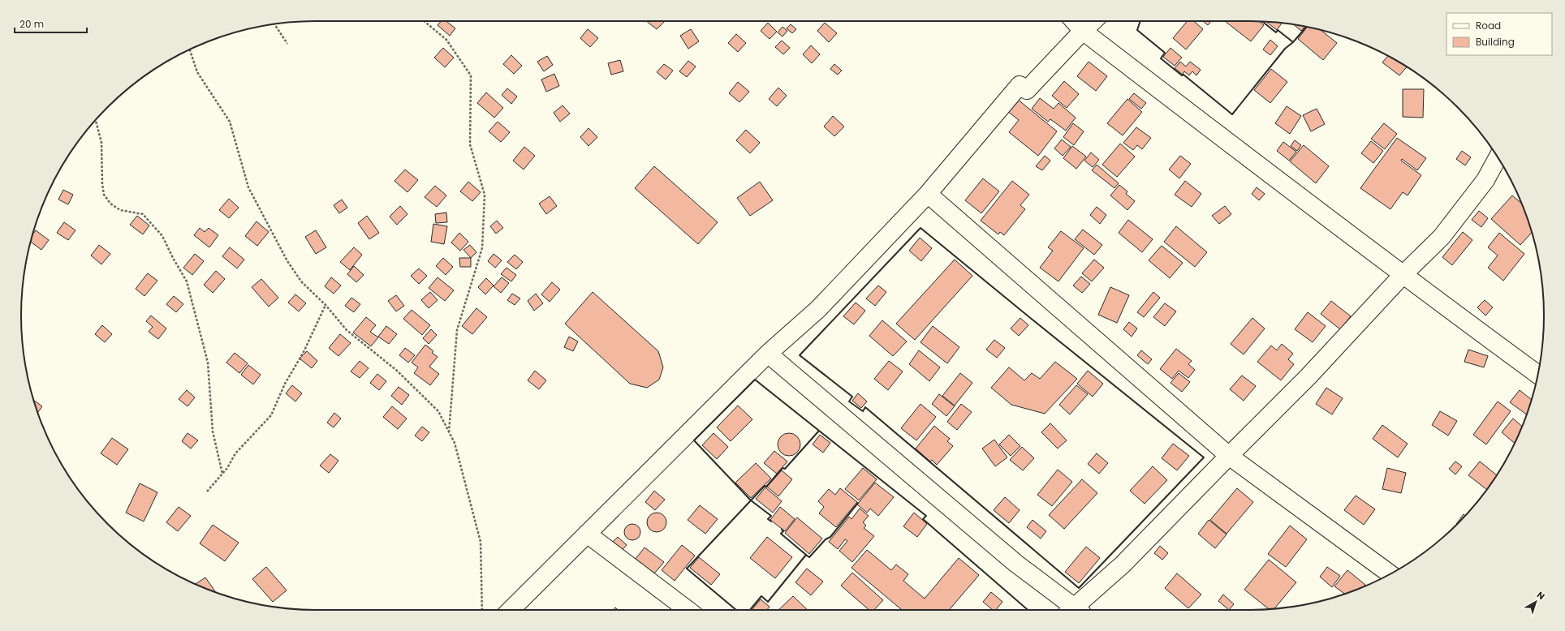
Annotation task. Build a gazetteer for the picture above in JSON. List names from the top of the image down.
{
  "legend": ["Road", "Building"],
  "scale_bar": "20 m",
  "north": "top right"
}
